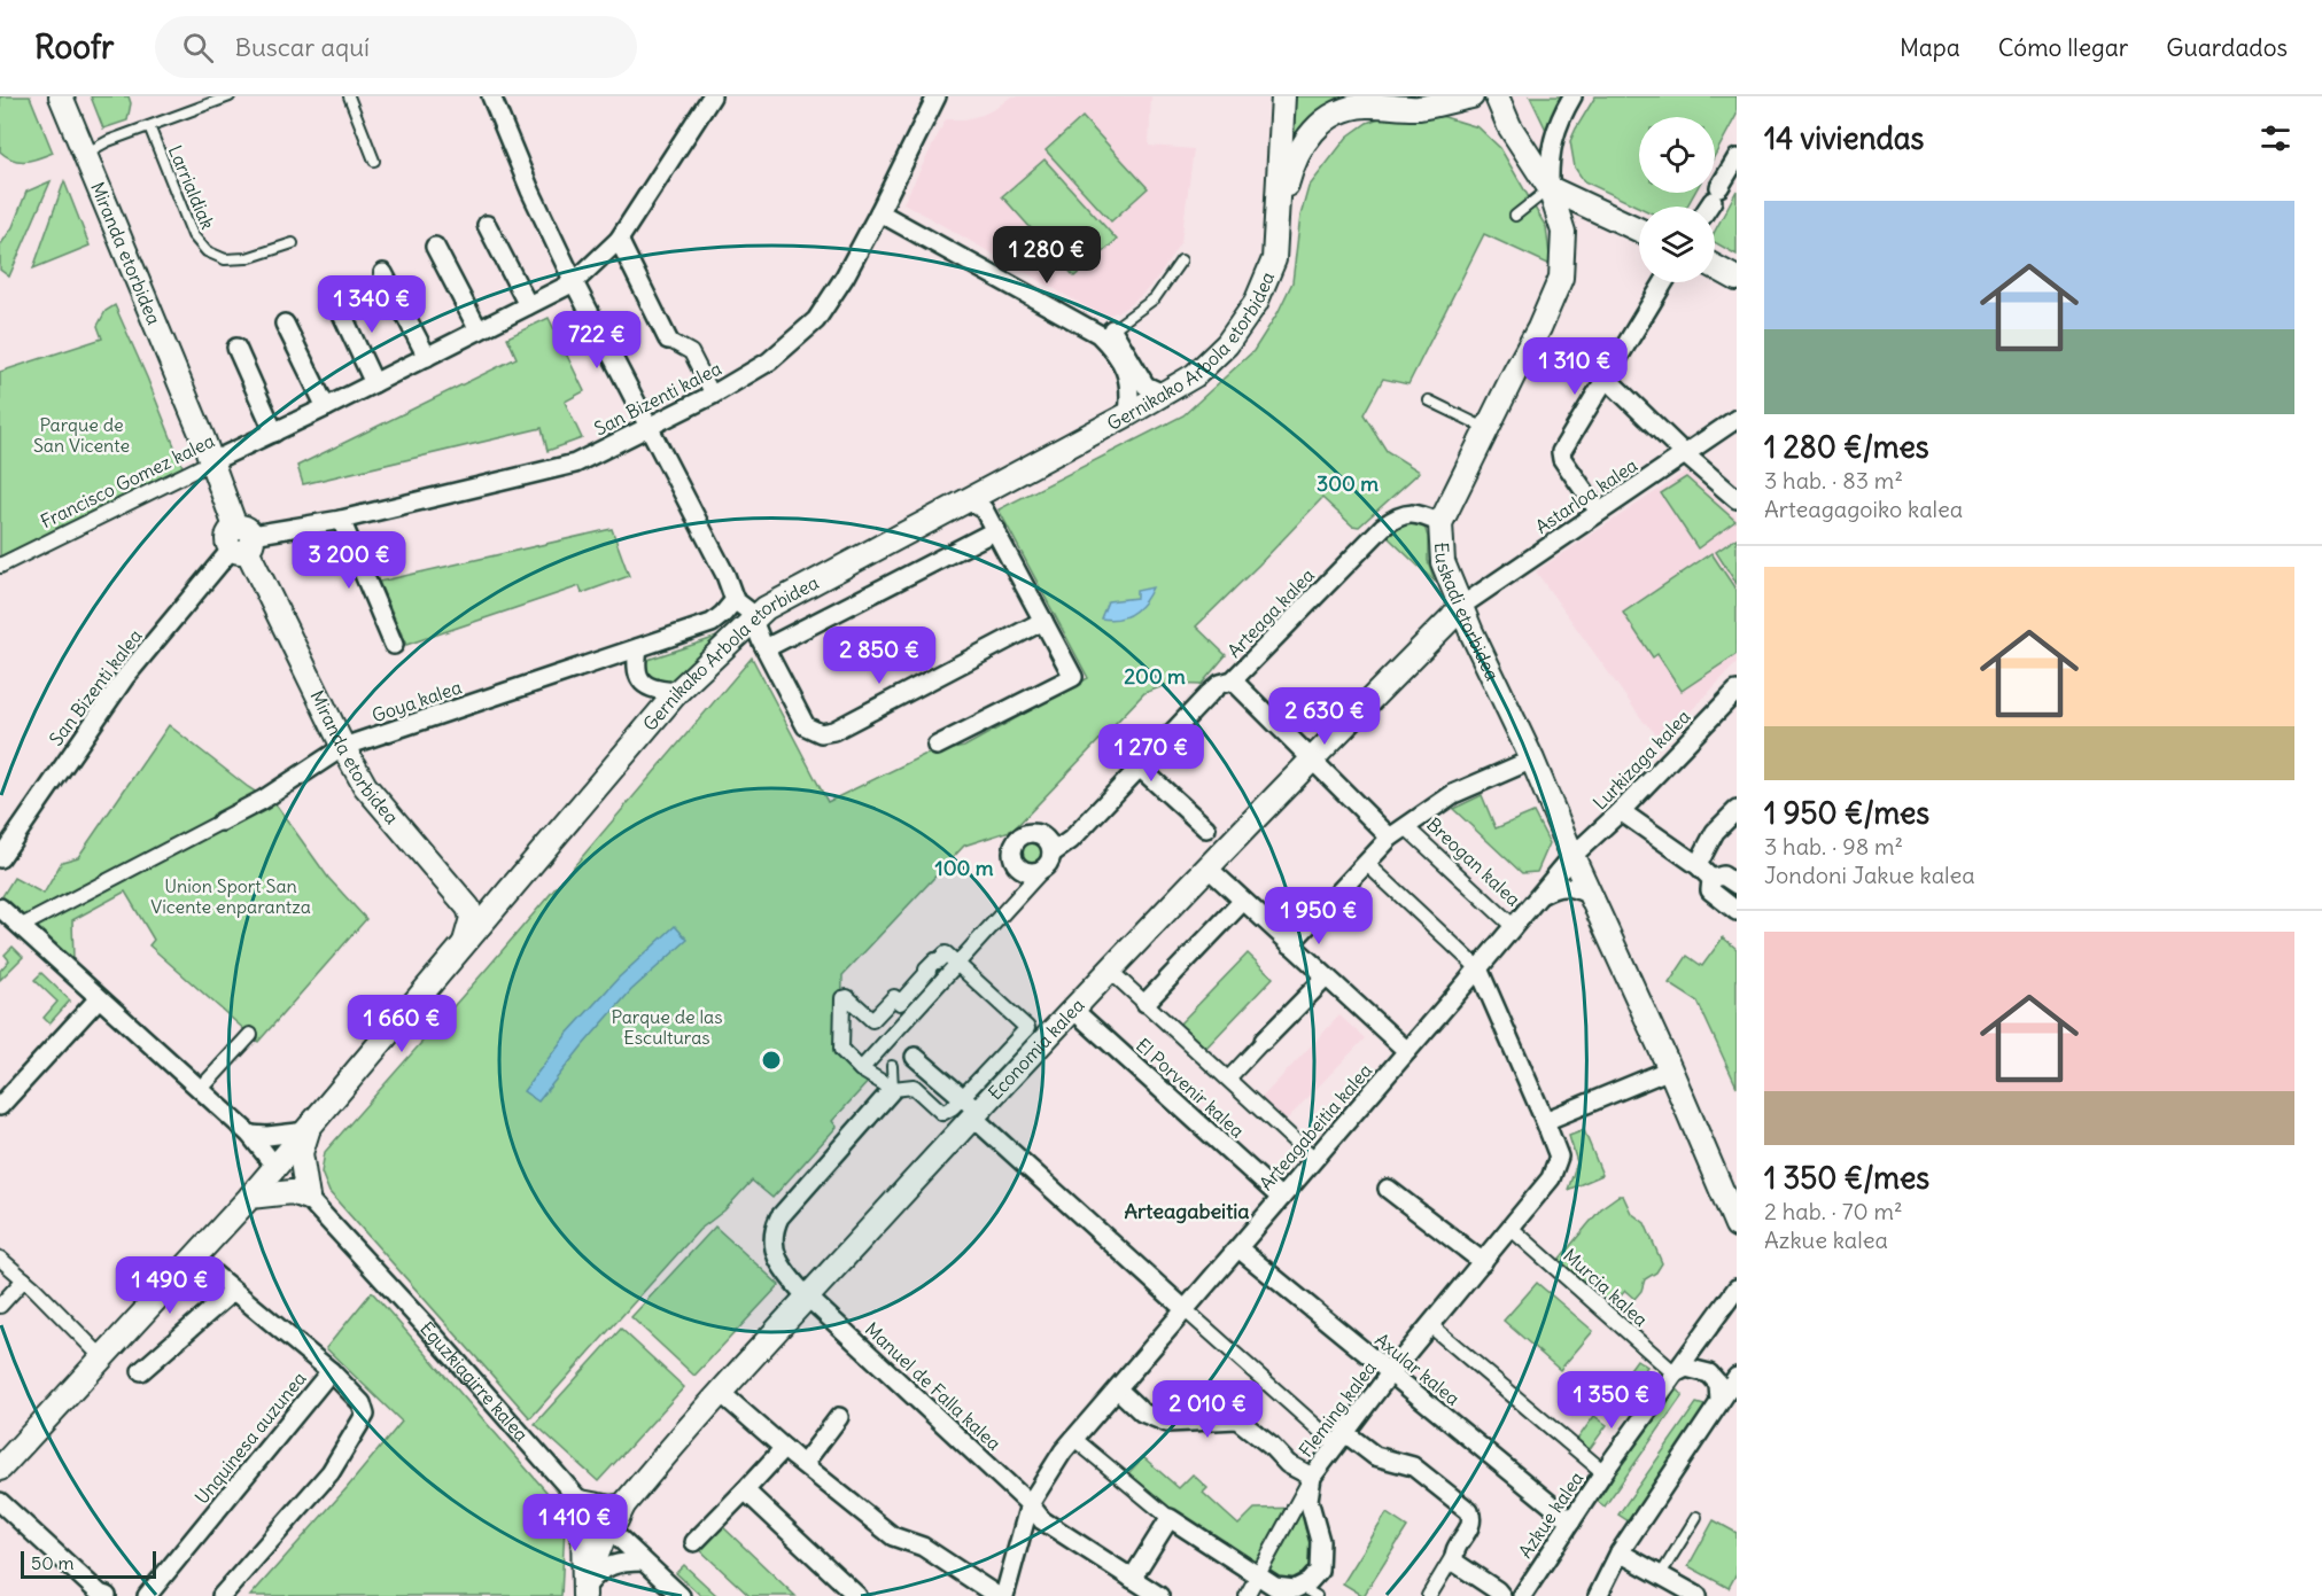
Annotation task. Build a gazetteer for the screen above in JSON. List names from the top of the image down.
{
  "streets": {
    "street": [
      "Miranda etorbidea",
      "Gernikako Arbola etorbidea",
      "San Bizenti kalea",
      "Francisco Gomez kalea",
      "Astarloa kalea",
      "Euskadi etorbidea",
      "Arteaga kalea",
      "Goya kalea",
      "Lurkizaga kalea",
      "Breogan kalea",
      "Economia kalea",
      "El Porvenir kalea",
      "Arteagabeitia kalea",
      "Murcia kalea",
      "Axular kalea",
      "Eguzkiagirre kalea",
      "Manuel de Falla kalea",
      "Fleming kalea",
      "Unquinesa auzunea",
      "Azkue kalea"
    ],
    "lane": ["Larrialdiak"]
  },
  "crossings": [
    ["Miranda etorbidea", "Gernikako Arbola etorbidea"],
    ["Miranda etorbidea", "San Bizenti kalea"],
    ["Miranda etorbidea", "Francisco Gomez kalea"],
    ["Miranda etorbidea", "Goya kalea"],
    ["Gernikako Arbola etorbidea", "Eguzkiagirre kalea"],
    ["Gernikako Arbola etorbidea", "Unquinesa auzunea"],
    ["Astarloa kalea", "Euskadi etorbidea"],
    ["Astarloa kalea", "Economia kalea"],
    ["Euskadi etorbidea", "Arteaga kalea"],
    ["Euskadi etorbidea", "Lurkizaga kalea"],
    ["Euskadi etorbidea", "Economia kalea"],
    ["Euskadi etorbidea", "Arteagabeitia kalea"],
    ["Lurkizaga kalea", "Arteagabeitia kalea"],
    ["Breogan kalea", "Arteagabeitia kalea"],
    ["Economia kalea", "El Porvenir kalea"],
    ["Economia kalea", "Eguzkiagirre kalea"],
    ["Economia kalea", "Manuel de Falla kalea"],
    ["El Porvenir kalea", "Arteagabeitia kalea"],
    ["Arteagabeitia kalea", "Axular kalea"],
    ["Arteagabeitia kalea", "Manuel de Falla kalea"],
    ["Arteagabeitia kalea", "Fleming kalea"],
    ["Murcia kalea", "Fleming kalea"],
    ["Murcia kalea", "Azkue kalea"],
    ["Axular kalea", "Fleming kalea"],
    ["Axular kalea", "Azkue kalea"]
  ],
  "districts": ["Arteagabeitia"],
  "parks": ["Parque de San Vicente", "Union Sport San Vicente enparantza", "Parque de las Esculturas"],
  "scale_bar": "50 m",
  "page": {
    "header": "Roofr",
    "search": "Buscar aquí",
    "nav": ["Mapa", "Cómo llegar", "Guardados"],
    "heading": "14 viviendas",
    "list": [
      {
        "name": "1 280 €/mes",
        "note": "3 hab. · 83 m² · Arteagagoiko kalea"
      },
      {
        "name": "1 950 €/mes",
        "note": "3 hab. · 98 m² · Jondoni Jakue kalea"
      },
      {
        "name": "1 350 €/mes",
        "note": "2 hab. · 70 m² · Azkue kalea"
      }
    ],
    "price": [
      "1 280 €",
      "1 340 €",
      "722 €",
      "1 310 €",
      "3 200 €",
      "2 850 €",
      "2 630 €",
      "1 270 €",
      "1 950 €",
      "1 660 €",
      "1 490 €",
      "1 350 €",
      "2 010 €",
      "1 410 €"
    ],
    "scale": "50 m"
  },
  "rings": ["300 m", "200 m", "100 m"]
}
